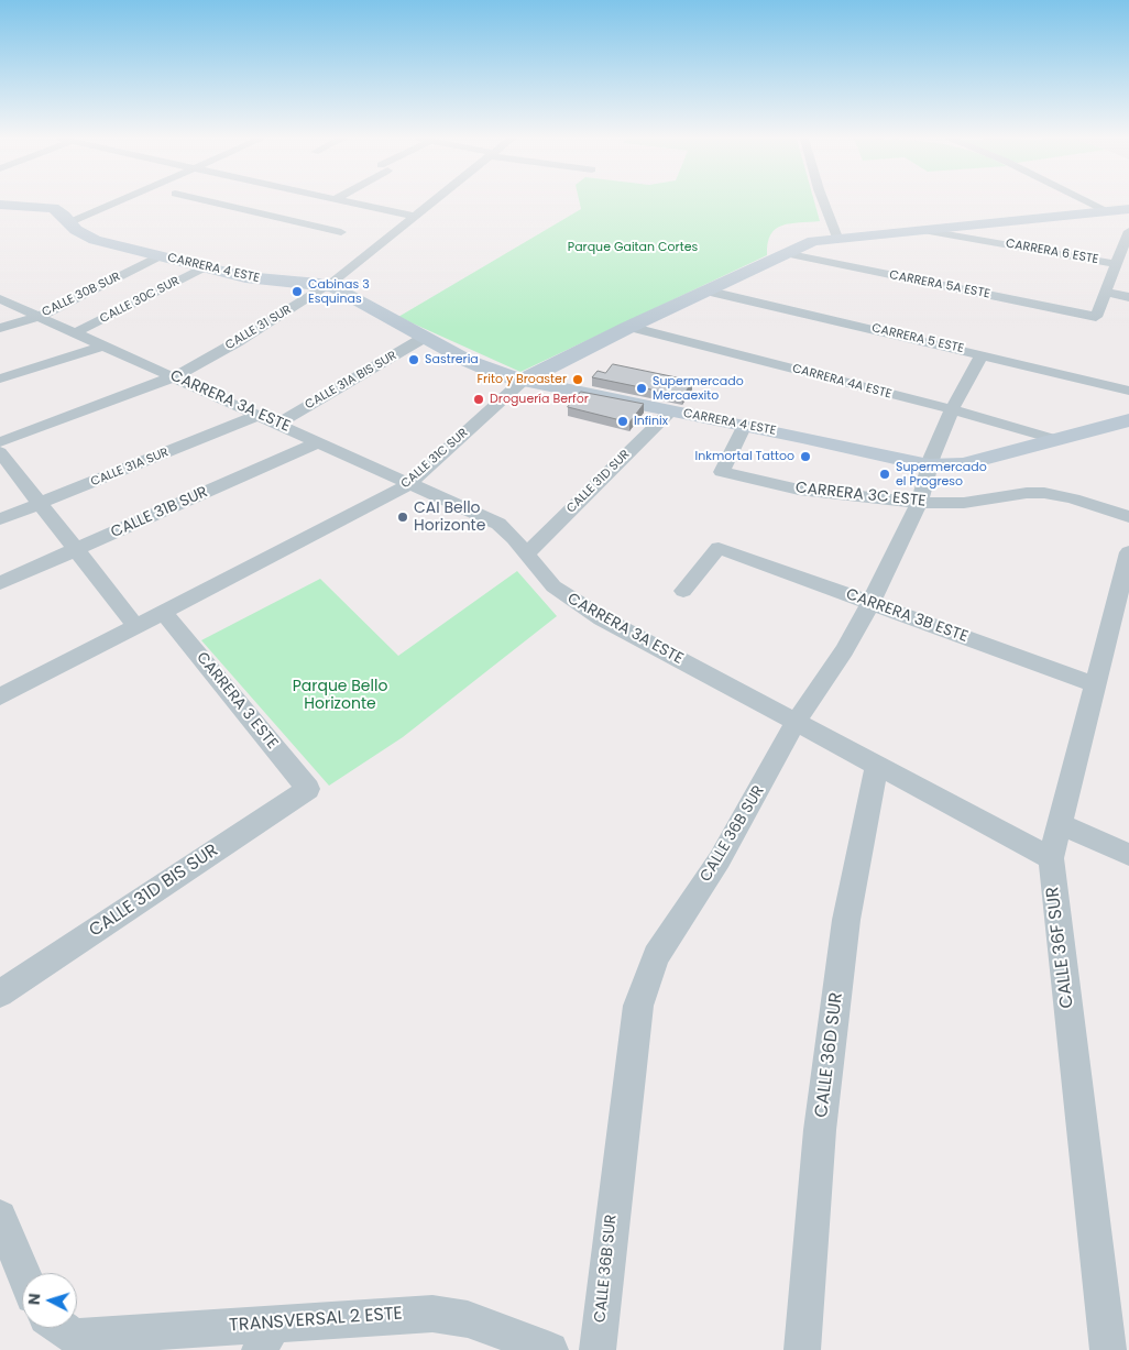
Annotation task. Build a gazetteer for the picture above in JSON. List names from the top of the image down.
{
  "streets": {
    "street": [
      "CARRERA 6 ESTE",
      "CARRERA 4 ESTE",
      "CARRERA 5A ESTE",
      "CALLE 30B SUR",
      "CALLE 30C SUR",
      "CALLE 31 SUR",
      "CARRERA 5 ESTE",
      "CALLE 31A BIS SUR",
      "CARRERA 4A ESTE",
      "CARRERA 3A ESTE",
      "CALLE 31C SUR",
      "CALLE 31A SUR",
      "CALLE 31D SUR",
      "CARRERA 3C ESTE",
      "CALLE 31B SUR",
      "CARRERA 3B ESTE",
      "CARRERA 3 ESTE",
      "CALLE 36B SUR",
      "CALLE 31D BIS SUR",
      "CALLE 36F SUR",
      "CALLE 36D SUR",
      "TRANSVERSAL 2 ESTE"
    ]
  },
  "crossings": [
    ["CARRERA 6 ESTE", "CALLE 31C SUR"],
    ["CARRERA 4 ESTE", "CALLE 30B SUR"],
    ["CARRERA 4 ESTE", "CALLE 30C SUR"],
    ["CARRERA 4 ESTE", "CALLE 31 SUR"],
    ["CARRERA 4 ESTE", "CALLE 31A BIS SUR"],
    ["CARRERA 4 ESTE", "CARRERA 4A ESTE"],
    ["CARRERA 4 ESTE", "CALLE 31C SUR"],
    ["CARRERA 4 ESTE", "CALLE 31D SUR"],
    ["CARRERA 4 ESTE", "CARRERA 3C ESTE"],
    ["CARRERA 4 ESTE", "CALLE 36B SUR"],
    ["CARRERA 5A ESTE", "CALLE 31C SUR"],
    ["CALLE 30B SUR", "CARRERA 3A ESTE"],
    ["CALLE 30C SUR", "CARRERA 3A ESTE"],
    ["CALLE 31 SUR", "CARRERA 3A ESTE"],
    ["CARRERA 5 ESTE", "CALLE 31C SUR"],
    ["CARRERA 5 ESTE", "CALLE 36B SUR"],
    ["CALLE 31A BIS SUR", "CARRERA 3A ESTE"],
    ["CARRERA 4A ESTE", "CALLE 31C SUR"],
    ["CARRERA 4A ESTE", "CALLE 36B SUR"],
    ["CARRERA 3A ESTE", "CALLE 31C SUR"],
    ["CARRERA 3A ESTE", "CALLE 31A SUR"],
    ["CARRERA 3A ESTE", "CALLE 31D SUR"],
    ["CARRERA 3A ESTE", "CALLE 31B SUR"],
    ["CARRERA 3A ESTE", "CALLE 36B SUR"],
    ["CARRERA 3A ESTE", "CALLE 36F SUR"],
    ["CARRERA 3A ESTE", "CALLE 36D SUR"],
    ["CALLE 31C SUR", "CARRERA 3 ESTE"],
    ["CARRERA 3C ESTE", "CALLE 36B SUR"],
    ["CARRERA 3B ESTE", "CALLE 36B SUR"],
    ["CARRERA 3B ESTE", "CALLE 36F SUR"],
    ["CARRERA 3 ESTE", "CALLE 31D BIS SUR"]
  ],
  "parks": ["Parque Gaitan Cortes", "Parque Bello Horizonte"],
  "places": [
    "Cabinas 3 Esquinas",
    "Sastreria",
    "Frito y Broaster",
    "Supermercado Mercaexito",
    "Droguería Berfor",
    "Infinix",
    "Inkmortal Tattoo",
    "Supermercado el Progreso",
    "CAI Bello Horizonte"
  ],
  "north": "left"
}
